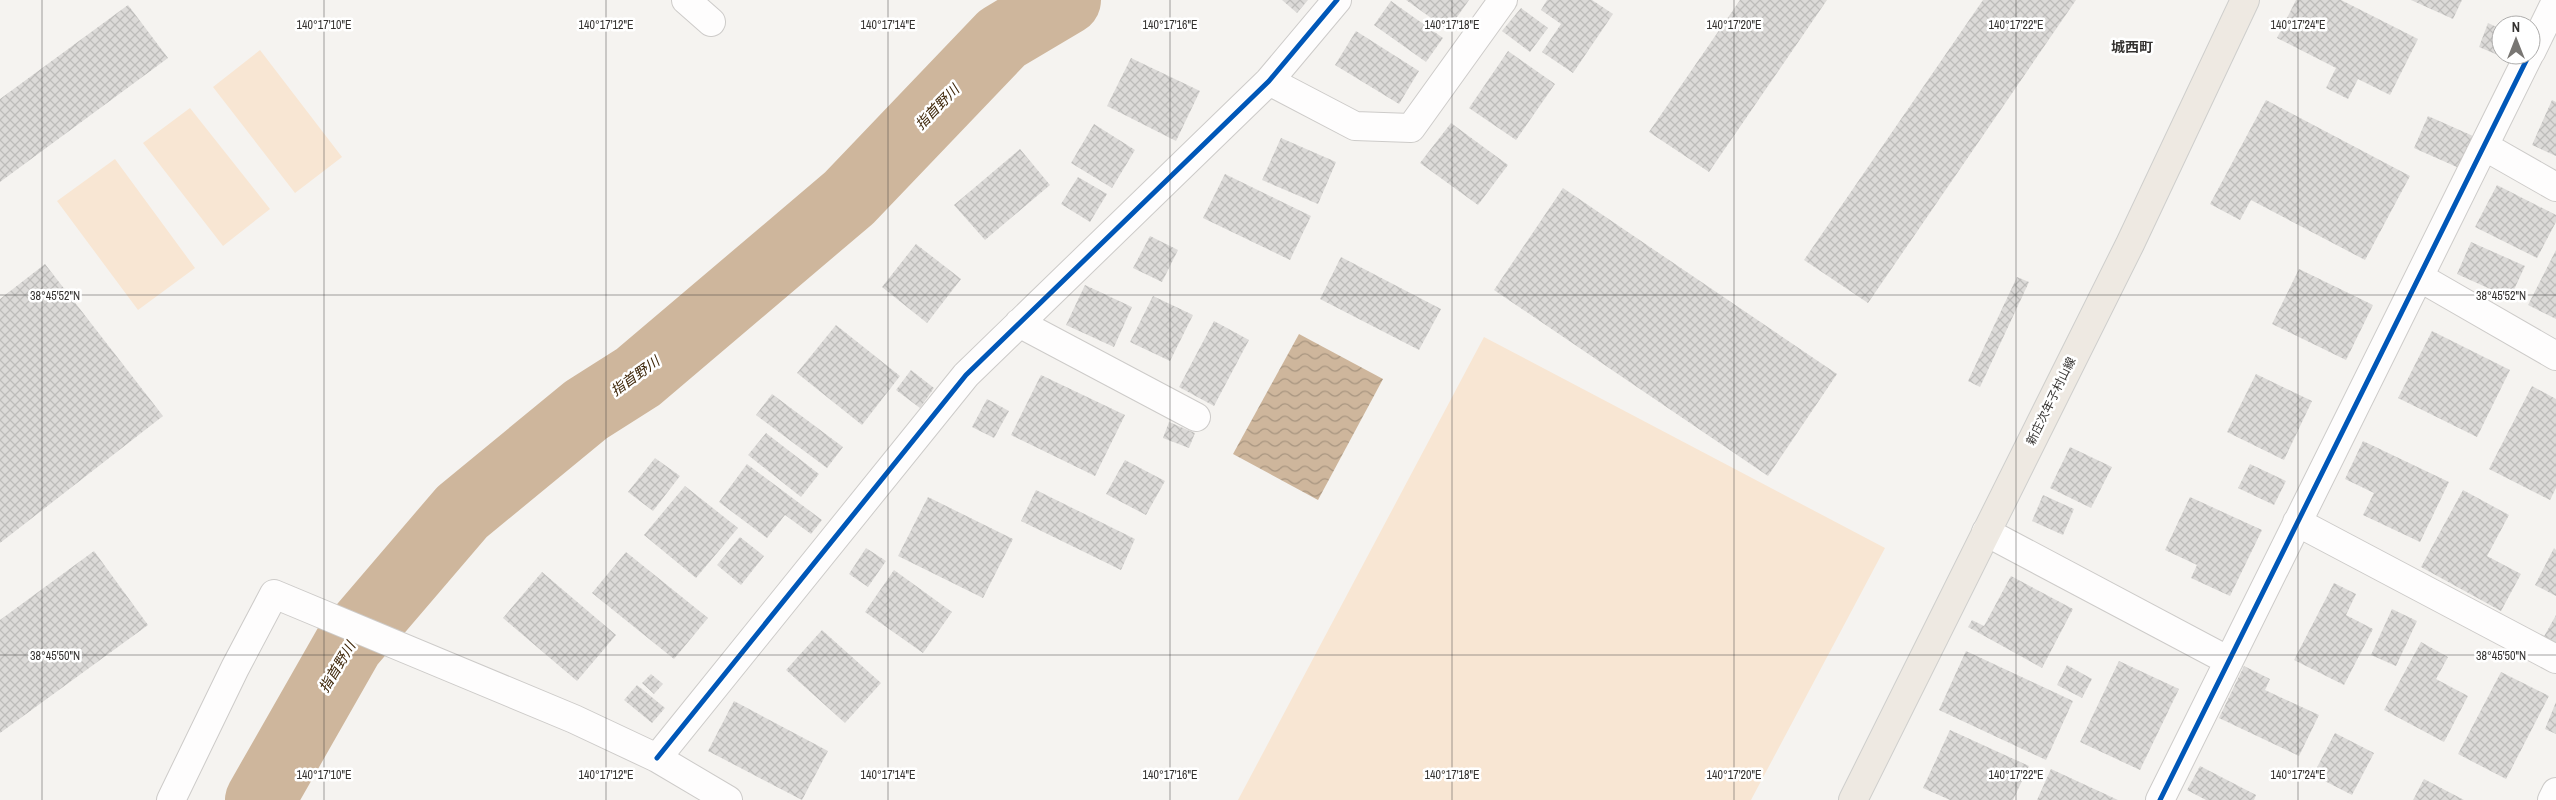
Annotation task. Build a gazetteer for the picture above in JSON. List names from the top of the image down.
{
  "streets": {
    "main road": ["新庄次年子村山線"]
  },
  "districts": ["城西町"],
  "water": ["指首野川"],
  "north": "top",
  "coordinates": [
    "140°17'10\"E",
    "140°17'12\"E",
    "140°17'14\"E",
    "140°17'16\"E",
    "140°17'18\"E",
    "140°17'20\"E",
    "140°17'22\"E",
    "140°17'24\"E",
    "38°45'52\"N",
    "38°45'50\"N"
  ]
}
